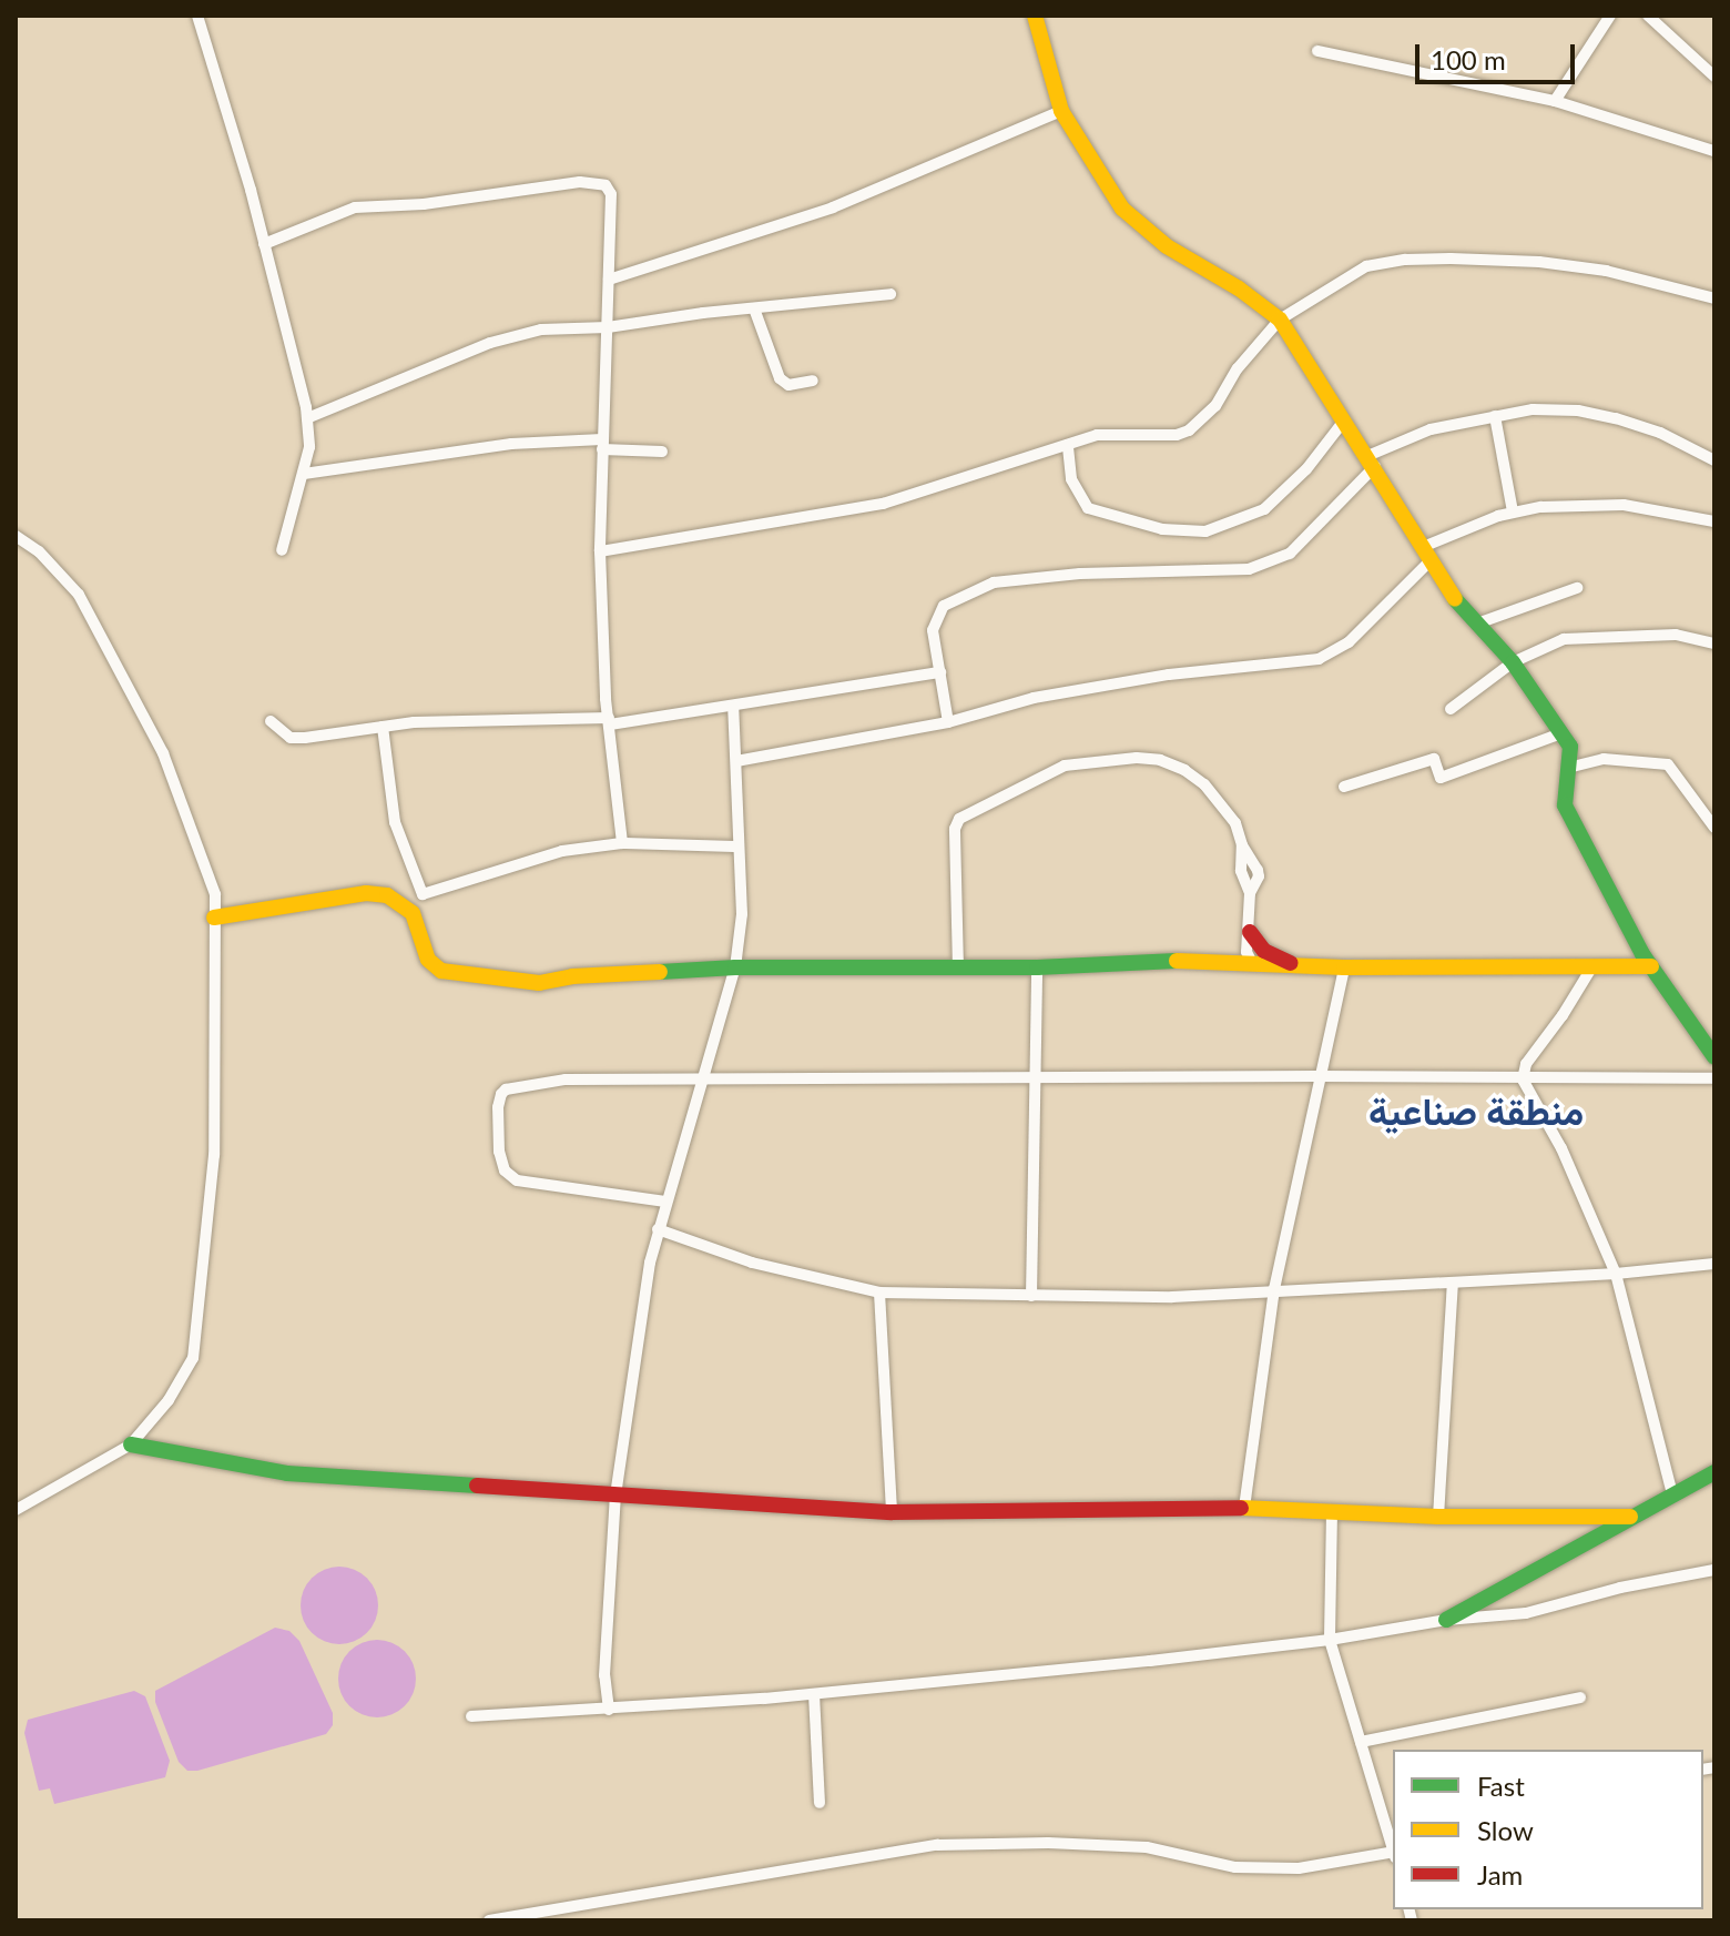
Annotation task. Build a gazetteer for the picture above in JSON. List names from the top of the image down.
{
  "districts": ["منطقة صناعية"],
  "legend": ["Fast", "Slow", "Jam"],
  "scale_bar": "100 m"
}
